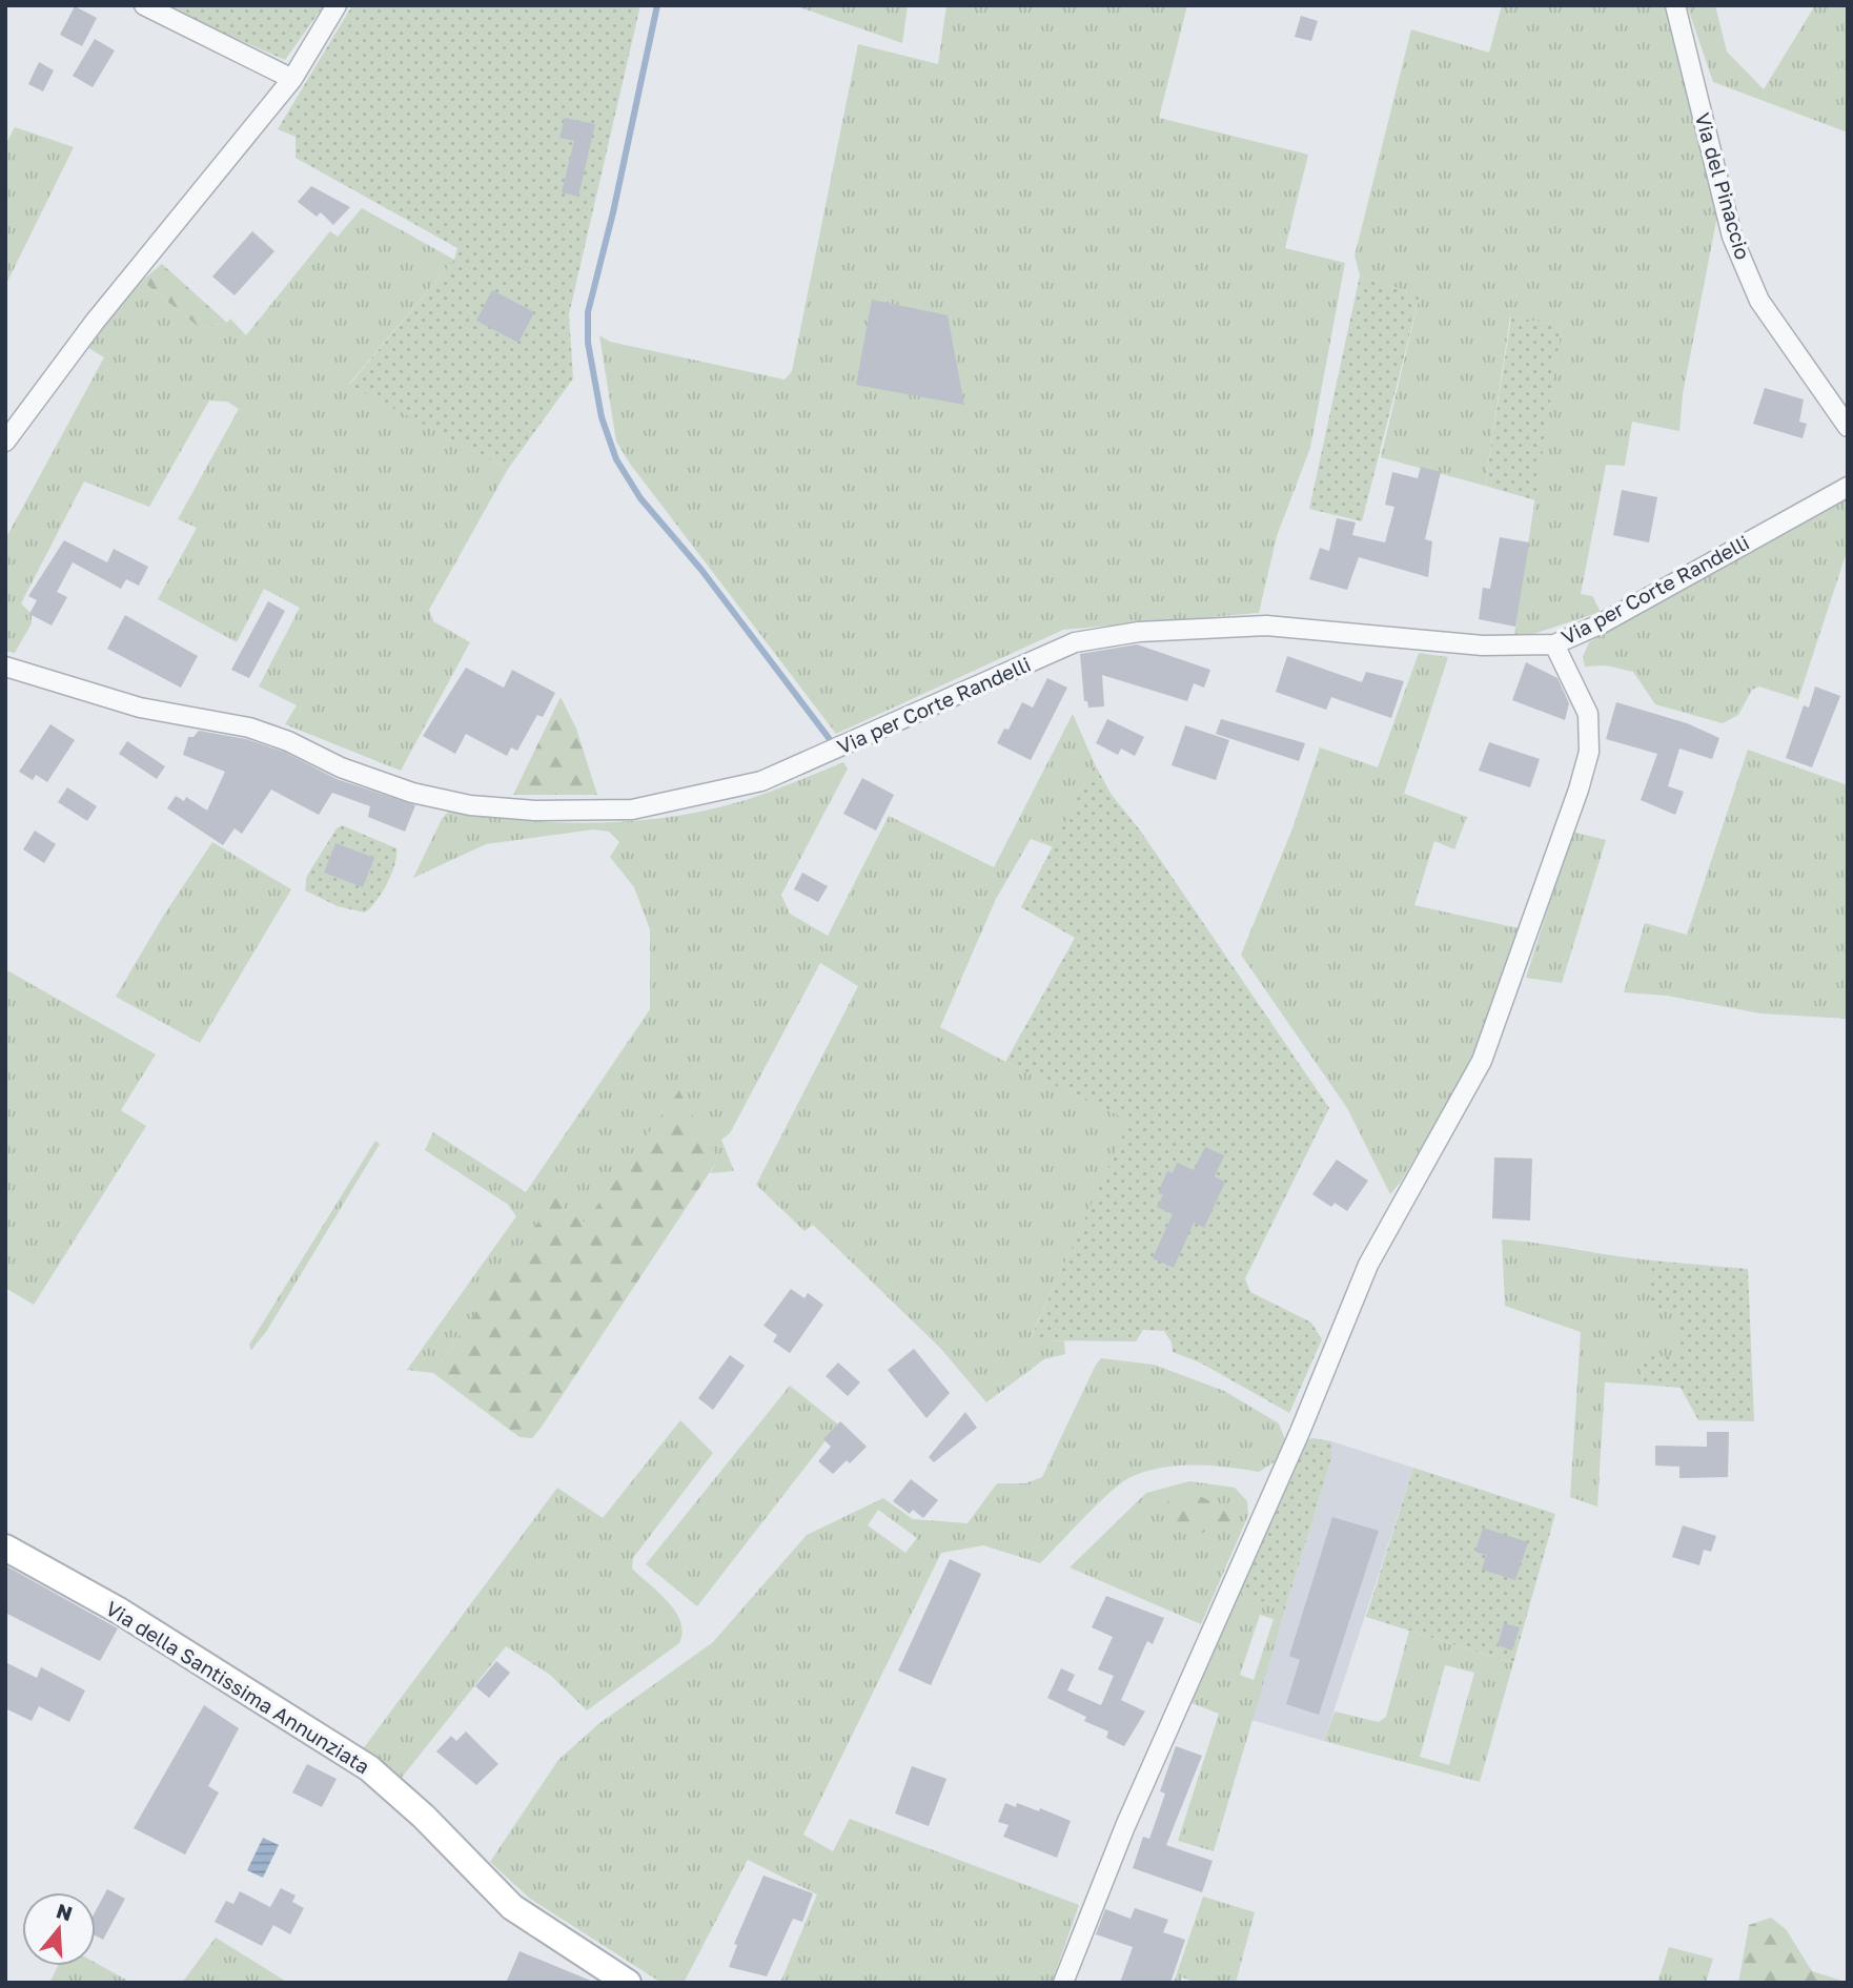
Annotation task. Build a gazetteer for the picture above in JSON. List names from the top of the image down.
{
  "streets": {
    "street": ["Via del Pinaccio", "Via per Corte Randelli", "Via della Santissima Annunziata"]
  },
  "north": "top"
}
